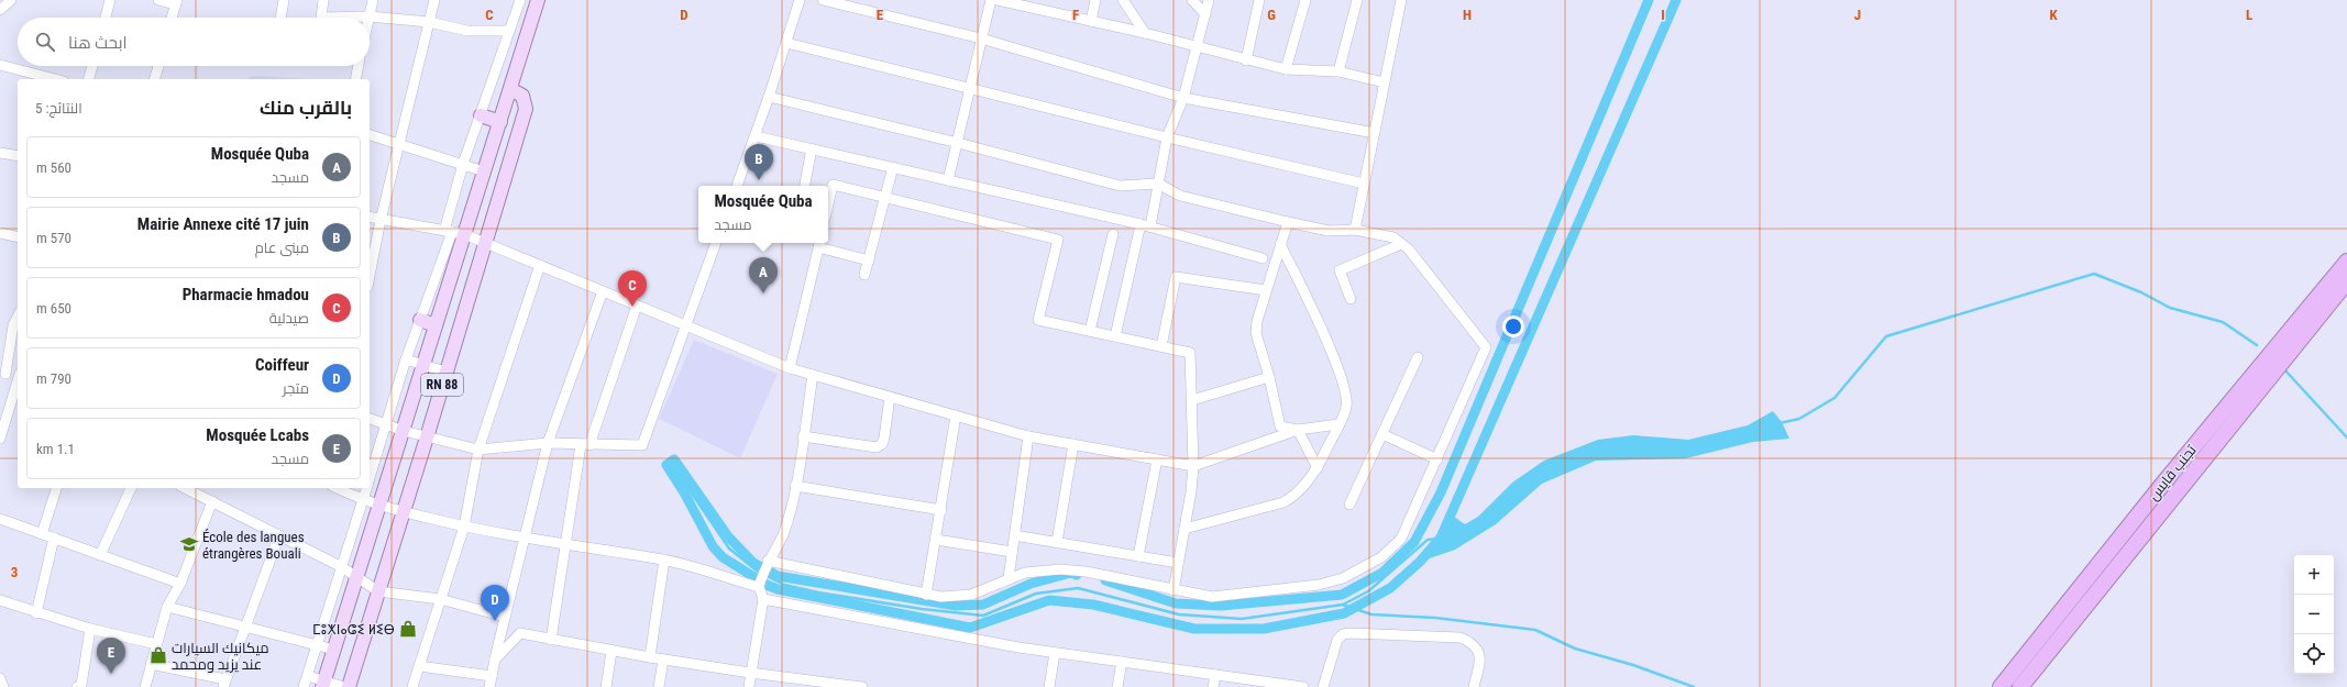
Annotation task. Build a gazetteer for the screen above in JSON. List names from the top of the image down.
{
  "streets": {
    "highway": ["تجنب قايس"],
    "main road": ["RN 88"]
  },
  "places": {
    "school or university": ["École des langues étrangères Bouali"],
    "shop": ["ⵎⵓⵅⵏⴰⵛⵉ ⵍⵉⴱ", "ميكانيك السيارات عند يزيد ومحمد"]
  },
  "page": {
    "search": "ابحث هنا",
    "heading": ["بالقرب منك", "النتائج: 5"],
    "list": [
      {
        "mark": "A",
        "name": "Mosquée Quba",
        "note": "مسجد",
        "value": "560 m"
      },
      {
        "mark": "B",
        "name": "Mairie Annexe cité 17 juin",
        "note": "مبنى عام",
        "value": "570 m"
      },
      {
        "mark": "C",
        "name": "Pharmacie hmadou",
        "note": "صيدلية",
        "value": "650 m"
      },
      {
        "mark": "D",
        "name": "Coiffeur",
        "note": "متجر",
        "value": "790 m"
      },
      {
        "mark": "E",
        "name": "Mosquée Lcabs",
        "note": "مسجد",
        "value": "1.1 km"
      }
    ],
    "pins": [
      "B",
      "A",
      "C",
      "D",
      "E"
    ],
    "popup": ["Mosquée Quba", "مسجد"],
    "map_buttons": ["+", "−"]
  },
  "grid": {
    "columns": [
      "C",
      "D",
      "E",
      "F",
      "G",
      "H",
      "I",
      "J",
      "K",
      "L"
    ],
    "rows": ["3"]
  }
}
